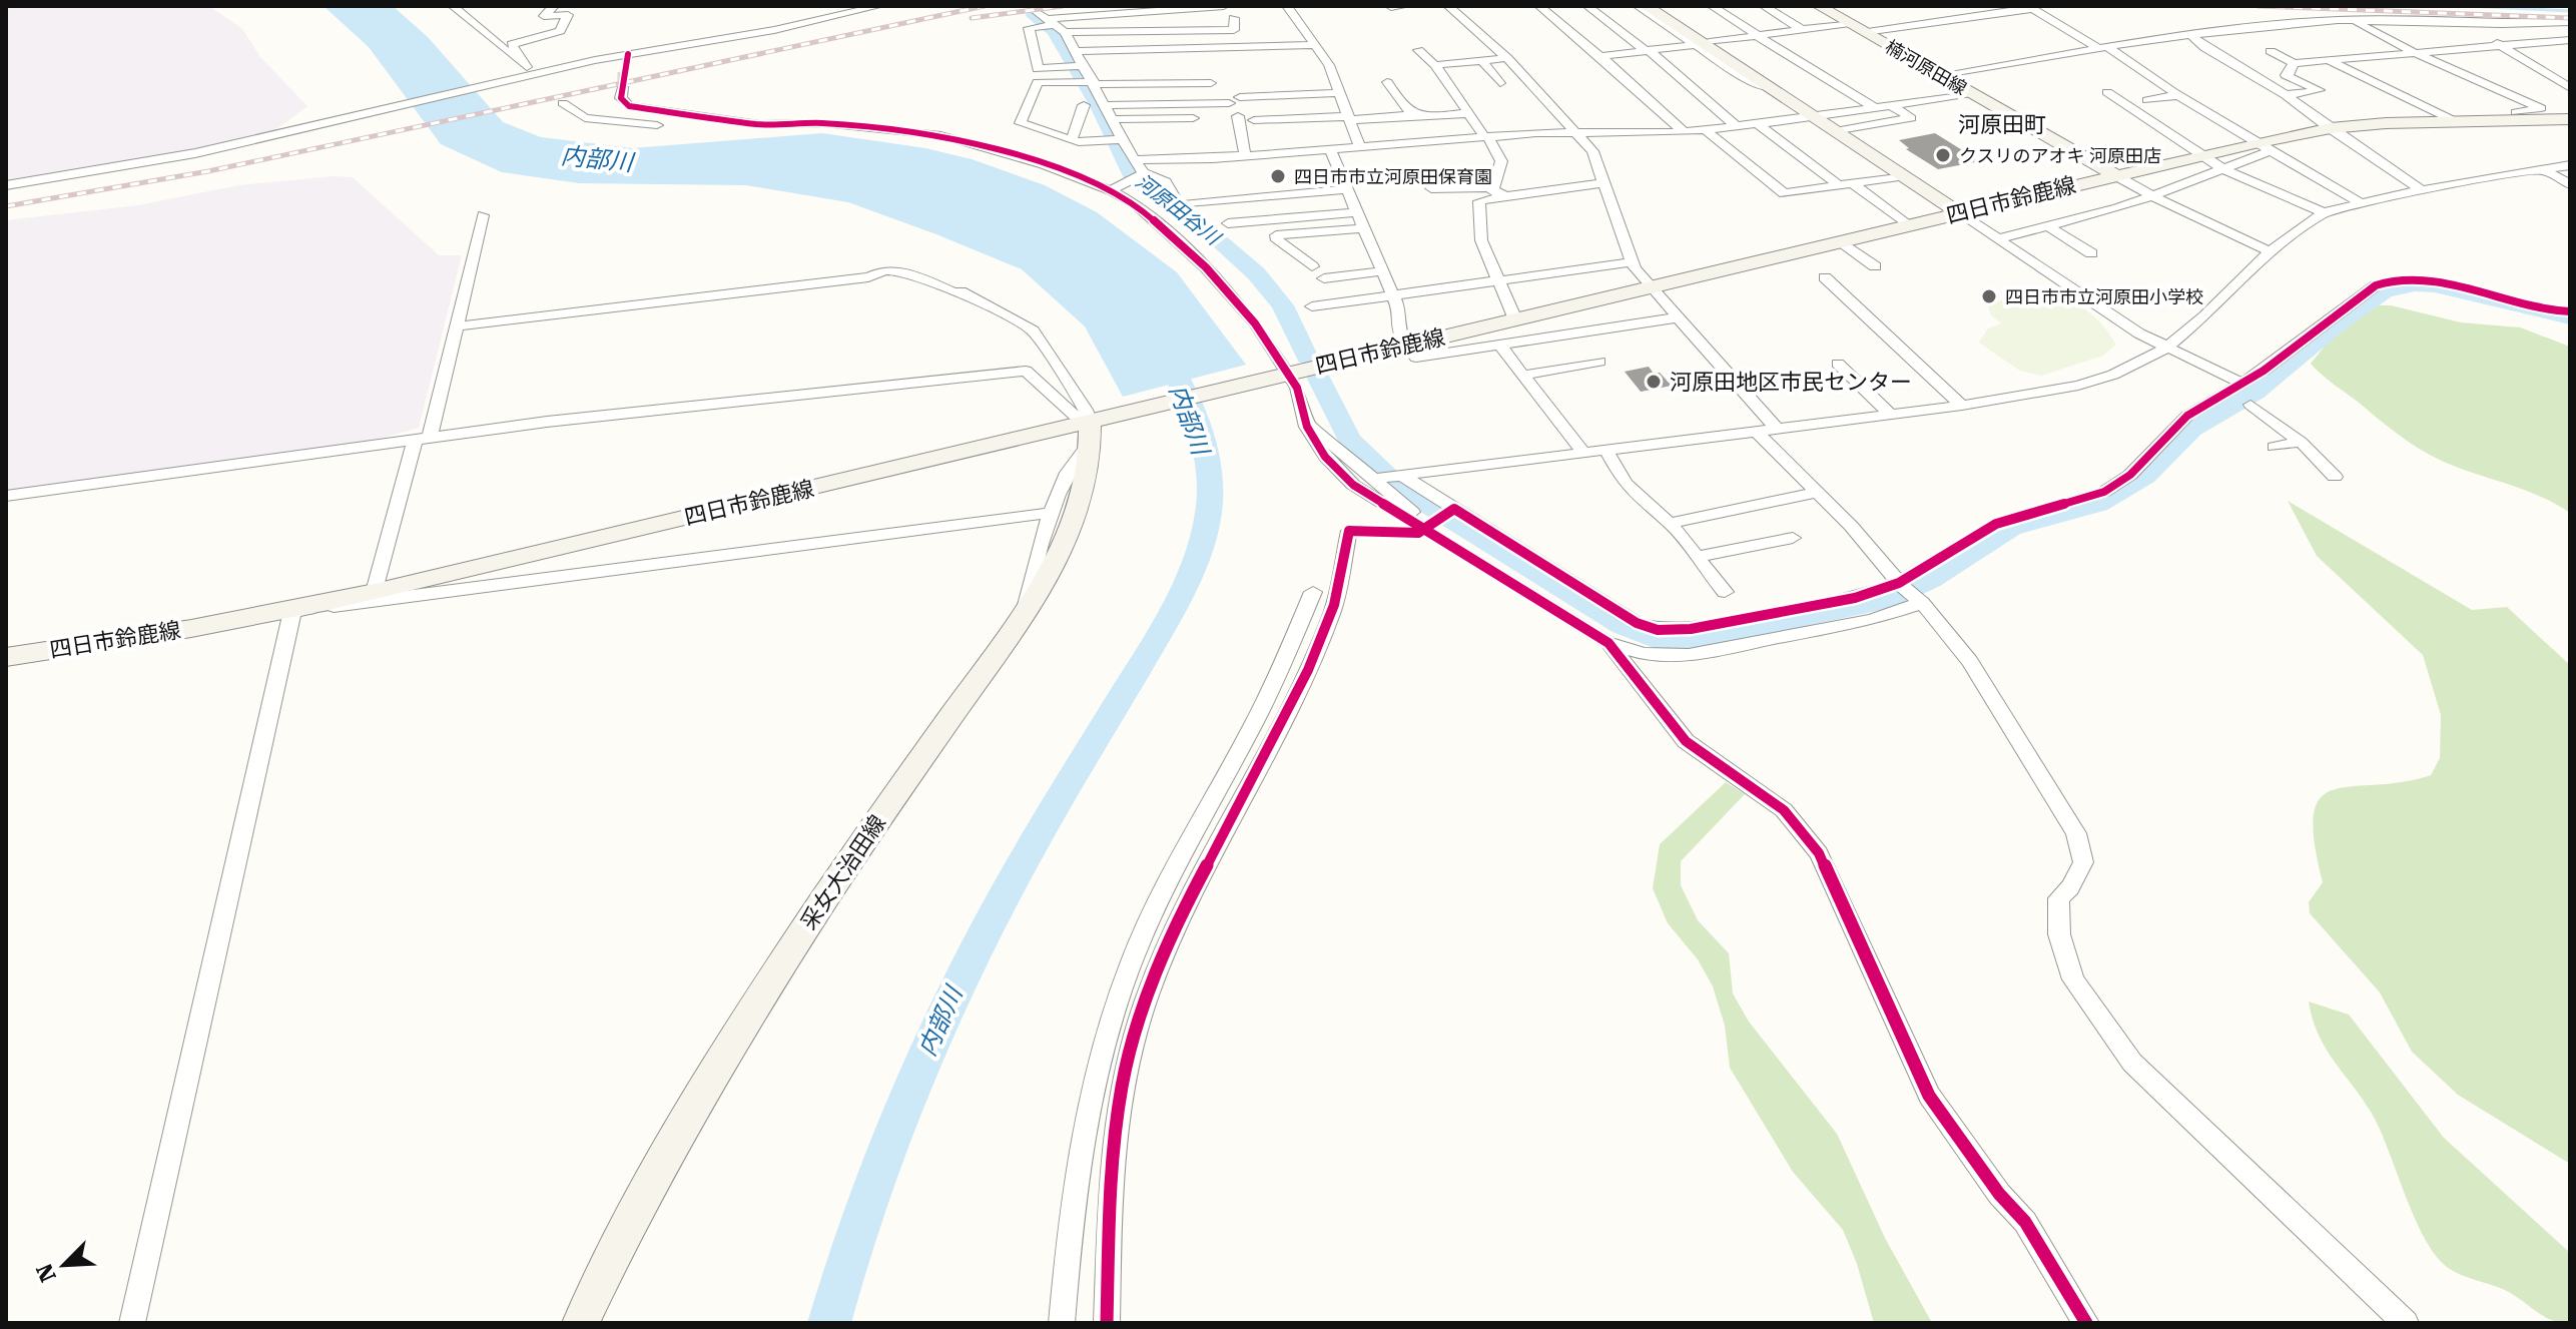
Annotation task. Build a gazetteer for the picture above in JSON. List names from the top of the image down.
{
  "streets": {
    "main road": ["楠河原田線", "四日市鈴鹿線", "采女大治田線"]
  },
  "crossings": [
    ["楠河原田線", "四日市鈴鹿線"],
    ["四日市鈴鹿線", "采女大治田線"]
  ],
  "districts": ["河原田町"],
  "water": ["内部川", "河原田谷川"],
  "places": [
    "クスリのアオキ 河原田店",
    "四日市市立河原田保育園",
    "四日市市立河原田小学校",
    "河原田地区市民センター"
  ],
  "north": "bottom left"
}
